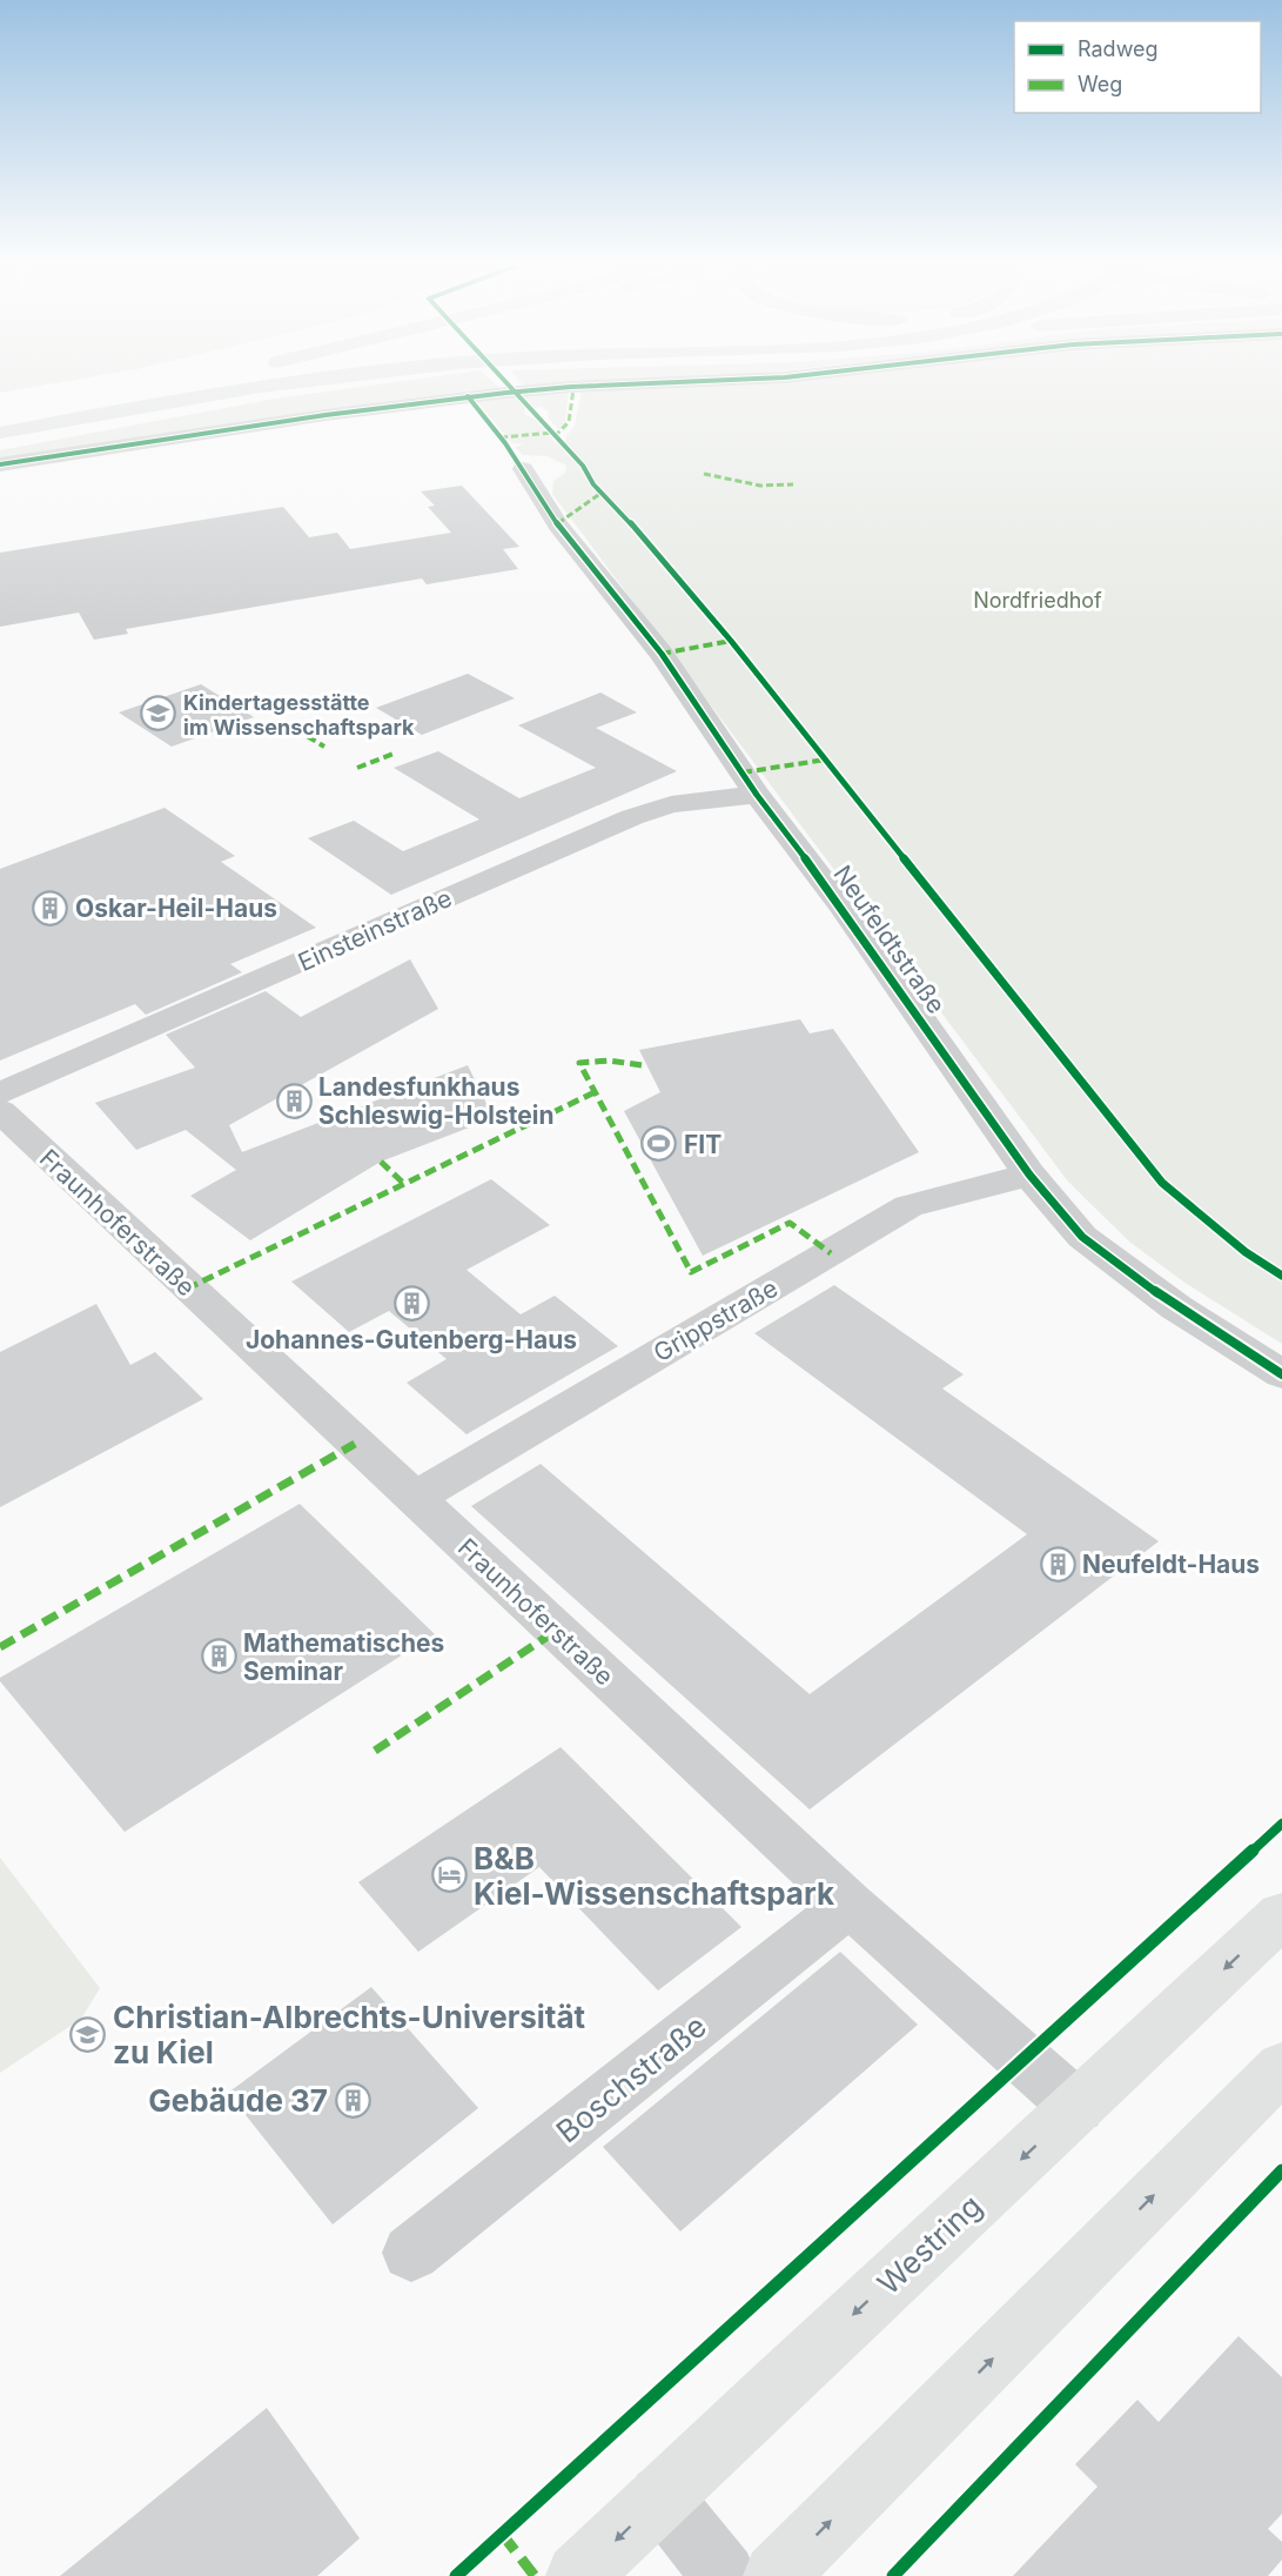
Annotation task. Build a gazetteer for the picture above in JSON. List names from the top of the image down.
{
  "streets": {
    "main road": ["Westring"],
    "street": [
      "Einsteinstraße",
      "Neufeldtstraße",
      "Fraunhoferstraße",
      "Grippstraße",
      "Boschstraße"
    ]
  },
  "crossings": [
    ["Einsteinstraße", "Neufeldtstraße"],
    ["Neufeldtstraße", "Grippstraße"],
    ["Fraunhoferstraße", "Grippstraße"],
    ["Fraunhoferstraße", "Boschstraße"],
    ["Fraunhoferstraße", "Westring"]
  ],
  "parks": ["Nordfriedhof"],
  "places": {
    "school or university": ["Kindertagesstätte im Wissenschaftspark", "Christian-Albrechts-Universität zu Kiel"],
    "building": [
      "Oskar-Heil-Haus",
      "Landesfunkhaus Schleswig-Holstein",
      "Johannes-Gutenberg-Haus",
      "Neufeldt-Haus",
      "Mathematisches Seminar",
      "Gebäude 37"
    ],
    "sports": ["FIT"],
    "hotel": ["B&B Kiel-Wissenschaftspark"]
  },
  "legend": ["Radweg", "Weg"]
}
